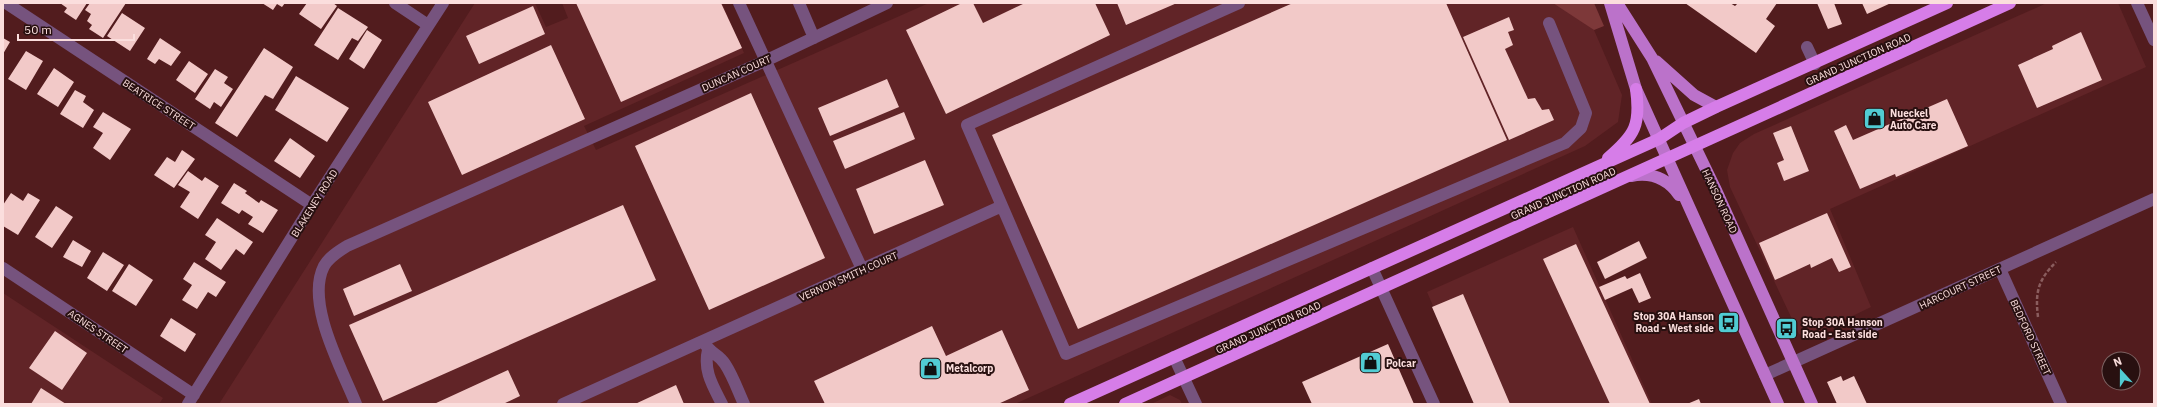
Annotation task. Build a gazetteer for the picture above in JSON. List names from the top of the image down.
{
  "streets": {
    "highway": ["GRAND JUNCTION ROAD"],
    "main road": ["HANSON ROAD"],
    "street": [
      "DUNCAN COURT",
      "BEATRICE STREET",
      "BLAKENEY ROAD",
      "VERNON SMITH COURT",
      "HARCOURT STREET",
      "AGNES STREET",
      "BEDFORD STREET"
    ]
  },
  "crossings": [
    ["GRAND JUNCTION ROAD", "HANSON ROAD"],
    ["BEATRICE STREET", "BLAKENEY ROAD"],
    ["HANSON ROAD", "HARCOURT STREET"],
    ["BLAKENEY ROAD", "AGNES STREET"],
    ["HARCOURT STREET", "BEDFORD STREET"]
  ],
  "places": {
    "shop": ["Nueckel Auto Care", "Polcar", "Metalcorp"],
    "bus stop": ["Stop 30A Hanson Road - West side", "Stop 30A Hanson Road - East side"]
  },
  "scale_bar": "50 m",
  "north": "top"
}
